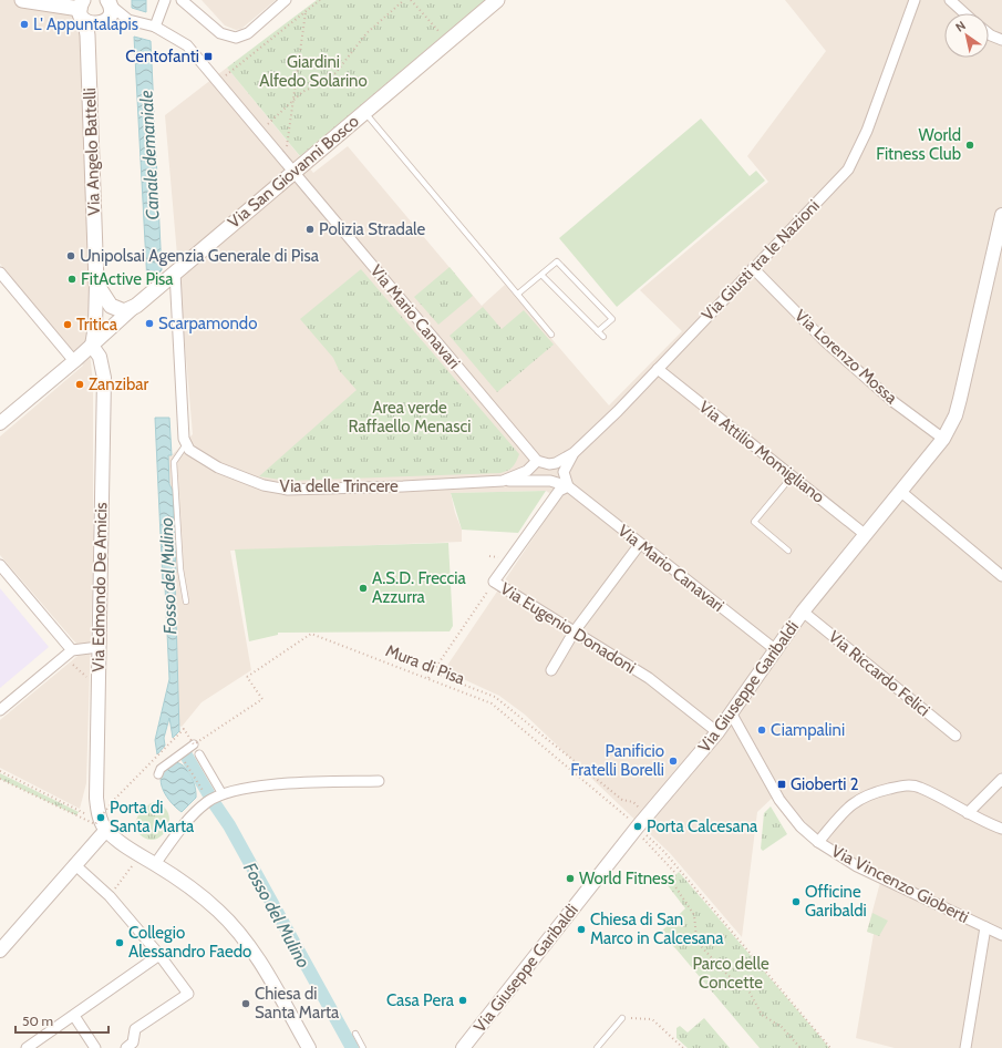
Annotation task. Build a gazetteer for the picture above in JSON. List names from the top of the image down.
{
  "streets": {
    "main road": ["Via Angelo Battelli", "Via San Giovanni Bosco"],
    "street": [
      "Via Giusti tra le Nazioni",
      "Via Mario Canavari",
      "Via Lorenzo Mossa",
      "Via Attilio Momigliano",
      "Via delle Trincere",
      "Via Edmondo De Amicis",
      "Via Eugenio Donadoni",
      "Via Riccardo Felici",
      "Via Giuseppe Garibaldi",
      "Via Vincenzo Gioberti"
    ],
    "path": ["Mura di Pisa"]
  },
  "crossings": [
    ["Via Angelo Battelli", "Via San Giovanni Bosco"],
    ["Via Angelo Battelli", "Via Edmondo De Amicis"],
    ["Via San Giovanni Bosco", "Via Mario Canavari"],
    ["Via San Giovanni Bosco", "Via Edmondo De Amicis"],
    ["Via Giusti tra le Nazioni", "Via Mario Canavari"],
    ["Via Giusti tra le Nazioni", "Via Lorenzo Mossa"],
    ["Via Giusti tra le Nazioni", "Via Attilio Momigliano"],
    ["Via Giusti tra le Nazioni", "Via delle Trincere"],
    ["Via Mario Canavari", "Via delle Trincere"],
    ["Via Mario Canavari", "Via Eugenio Donadoni"],
    ["Via Mario Canavari", "Via Giuseppe Garibaldi"],
    ["Via Lorenzo Mossa", "Via Giuseppe Garibaldi"],
    ["Via Attilio Momigliano", "Via Giuseppe Garibaldi"],
    ["Via Eugenio Donadoni", "Via Giuseppe Garibaldi"],
    ["Mura di Pisa", "Via Giuseppe Garibaldi"],
    ["Via Riccardo Felici", "Via Giuseppe Garibaldi"],
    ["Via Giuseppe Garibaldi", "Via Vincenzo Gioberti"]
  ],
  "water": ["Canale demaniale", "Fosso del Mulino"],
  "parks": ["Giardini Alfedo Solarino", "Area verde Raffaello Menasci", "Parco delle Concette"],
  "places": {
    "other": [
      "L' Appuntalapis",
      "World Fitness Club",
      "Polizia Stradale",
      "Unipolsai Agenzia Generale di Pisa",
      "FitActive Pisa",
      "Scarpamondo",
      "Tritica",
      "Zanzibar",
      "A.S.D. Freccia Azzurra",
      "Ciampalini",
      "Panificio Fratelli Borelli",
      "Porta di Santa Marta",
      "Porta Calcesana",
      "World Fitness",
      "Officine Garibaldi",
      "Chiesa di San Marco in Calcesana",
      "Collegio Alessandro Faedo",
      "Casa Pera",
      "Chiesa di Santa Marta"
    ],
    "transit": ["Centofanti", "Gioberti 2"]
  },
  "scale_bar": "50 m",
  "north": "top left"
}
